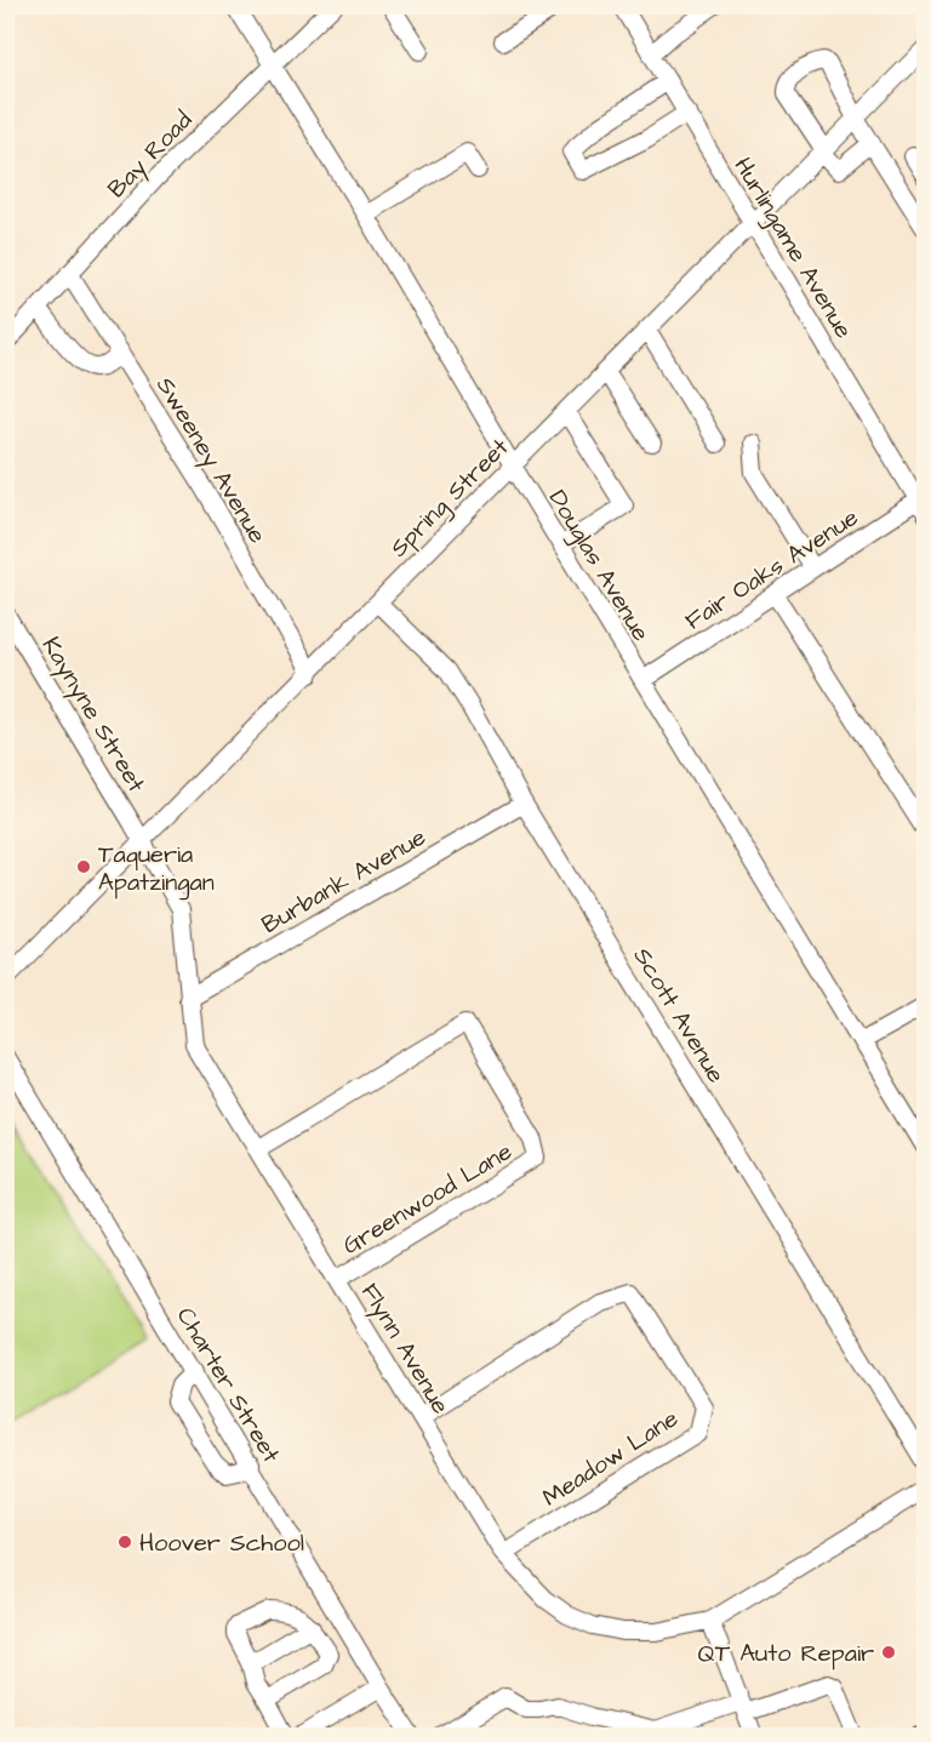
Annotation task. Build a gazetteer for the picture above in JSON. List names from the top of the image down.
{
  "streets": {
    "street": [
      "Bay Road",
      "Hurlingame Avenue",
      "Sweeney Avenue",
      "Spring Street",
      "Douglas Avenue",
      "Fair Oaks Avenue",
      "Kaynyne Street",
      "Burbank Avenue",
      "Scott Avenue",
      "Greenwood Lane",
      "Flynn Avenue",
      "Charter Street",
      "Meadow Lane"
    ]
  },
  "crossings": [
    ["Bay Road", "Sweeney Avenue"],
    ["Bay Road", "Douglas Avenue"],
    ["Hurlingame Avenue", "Spring Street"],
    ["Hurlingame Avenue", "Fair Oaks Avenue"],
    ["Sweeney Avenue", "Spring Street"],
    ["Spring Street", "Douglas Avenue"],
    ["Spring Street", "Kaynyne Street"],
    ["Spring Street", "Scott Avenue"],
    ["Spring Street", "Flynn Avenue"],
    ["Douglas Avenue", "Fair Oaks Avenue"],
    ["Kaynyne Street", "Flynn Avenue"],
    ["Burbank Avenue", "Scott Avenue"],
    ["Burbank Avenue", "Flynn Avenue"],
    ["Greenwood Lane", "Flynn Avenue"],
    ["Flynn Avenue", "Meadow Lane"]
  ],
  "places": ["Taqueria Apatzingan", "Hoover School", "QT Auto Repair"]
}
